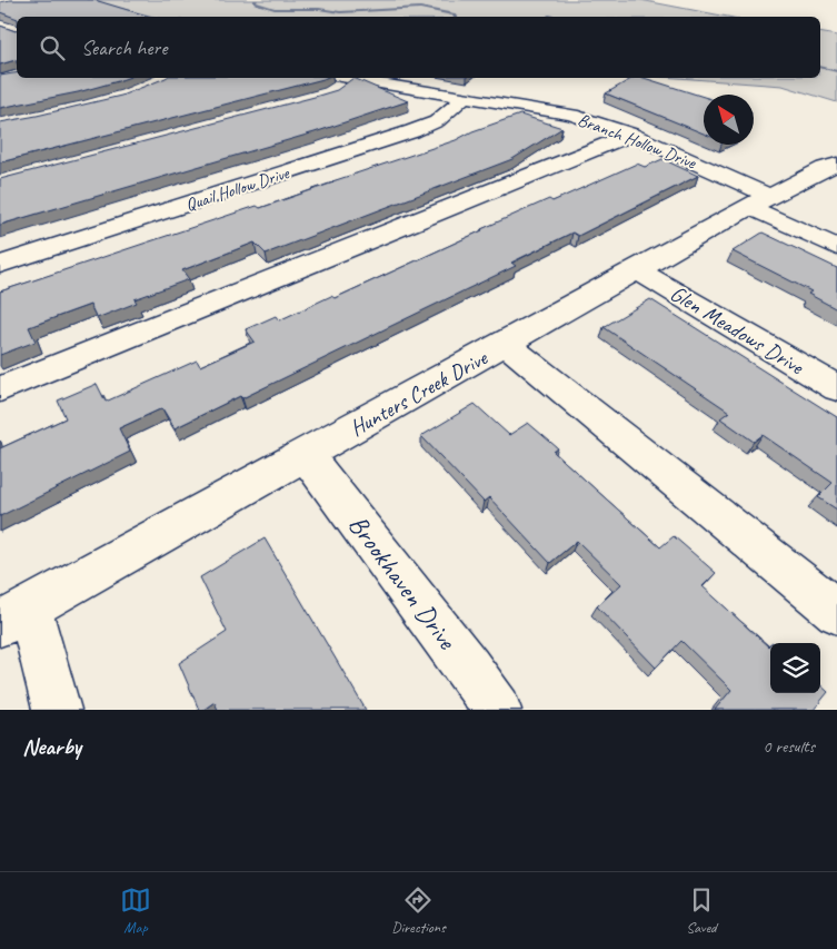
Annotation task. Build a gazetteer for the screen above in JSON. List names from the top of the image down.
{
  "streets": {
    "street": [
      "Branch Hollow Drive",
      "Quail Hollow Drive",
      "Glen Meadows Drive",
      "Hunters Creek Drive",
      "Brookhaven Drive"
    ]
  },
  "crossings": [
    ["Branch Hollow Drive", "Quail Hollow Drive"],
    ["Branch Hollow Drive", "Hunters Creek Drive"],
    ["Glen Meadows Drive", "Hunters Creek Drive"],
    ["Hunters Creek Drive", "Brookhaven Drive"]
  ],
  "north": "top left",
  "page": {
    "search": "Search here",
    "heading": ["Nearby", "0 results"],
    "nav": ["Map", "Directions", "Saved"]
  }
}
